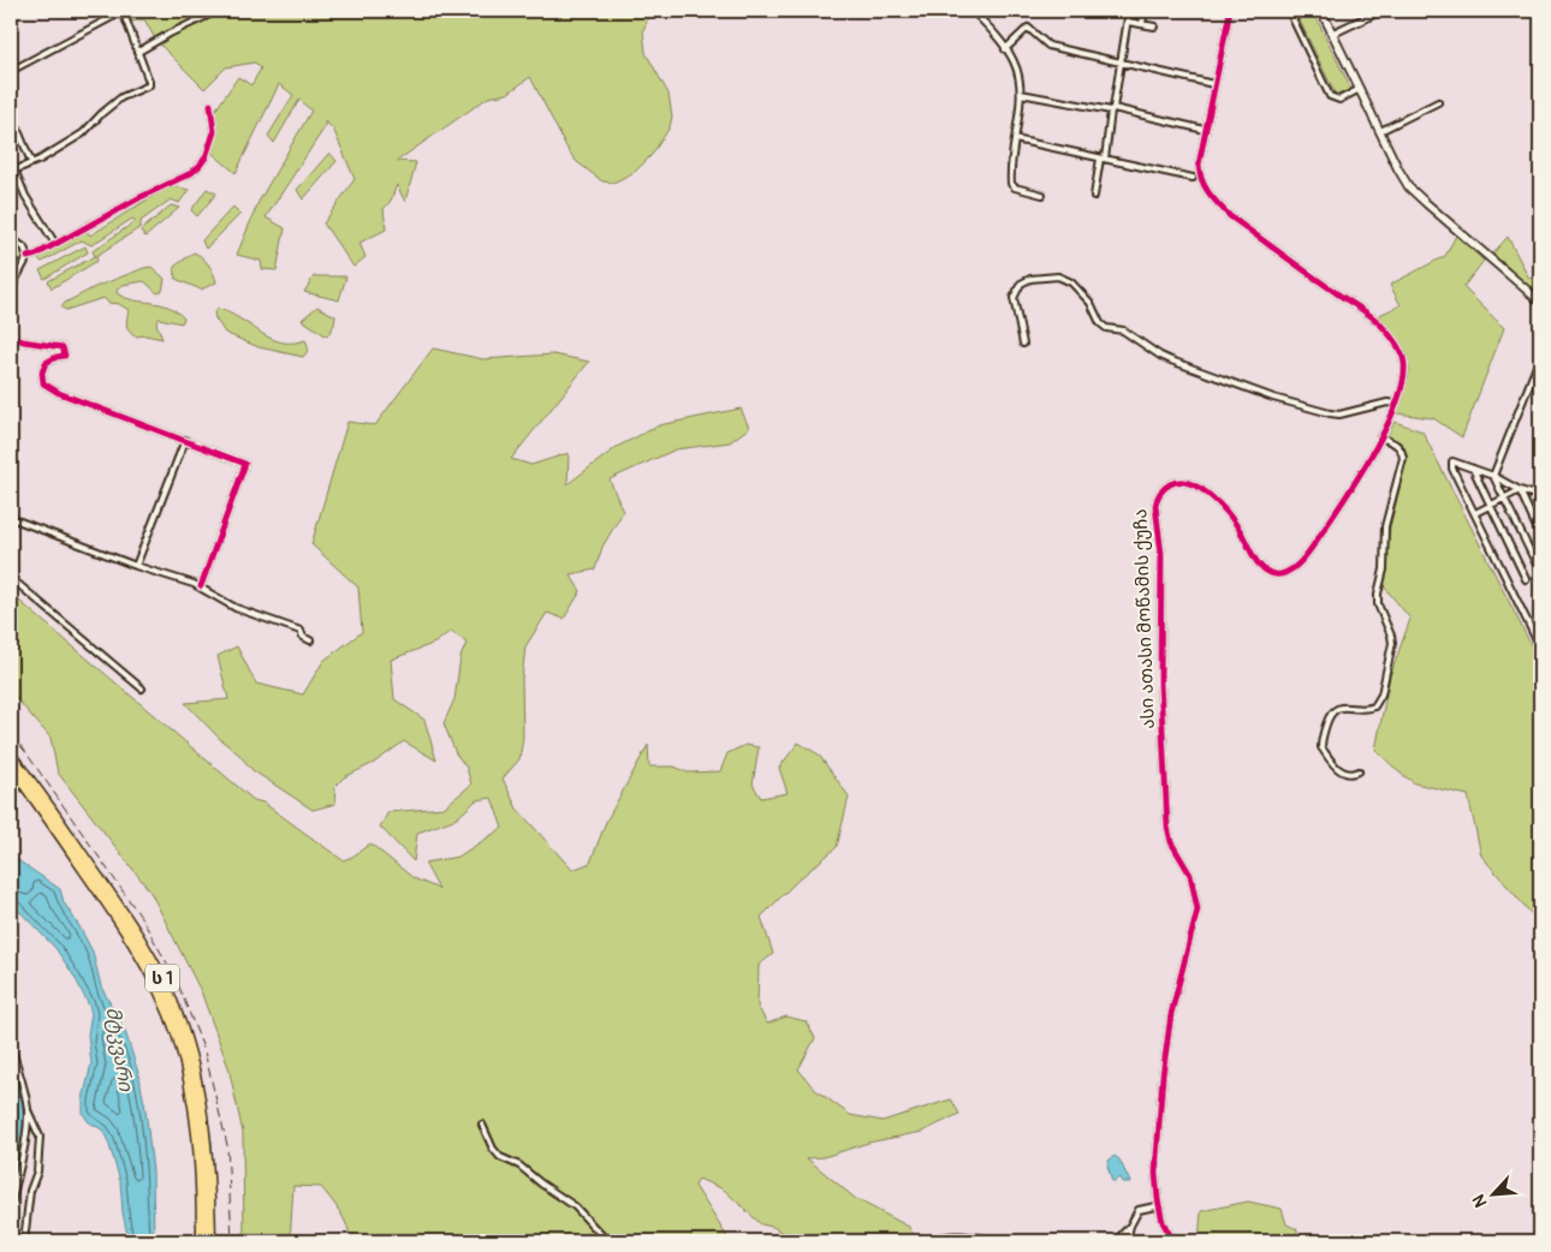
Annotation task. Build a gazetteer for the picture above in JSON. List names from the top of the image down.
{
  "streets": {
    "highway": ["ს 1"],
    "street": ["ასი ათასი მოწამის ქუჩა"]
  },
  "water": ["მტკვარი"],
  "north": "bottom left"
}
